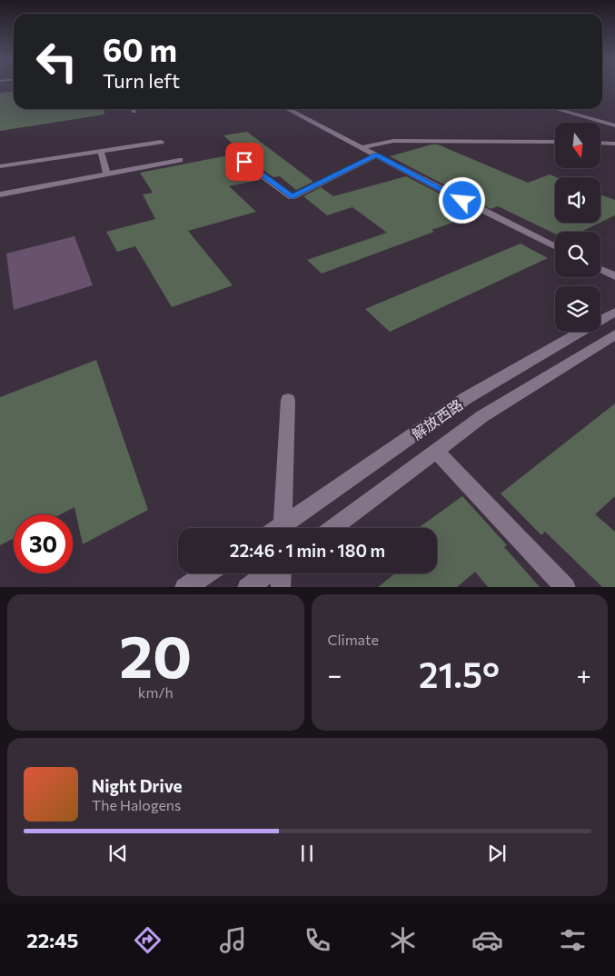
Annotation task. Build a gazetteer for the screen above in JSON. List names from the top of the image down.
{
  "streets": {
    "street": ["解放西路"]
  },
  "north": "bottom",
  "page": {
    "turn": ["60 m", "Turn left"],
    "limit": "30",
    "trip": "22:46 · 1 min · 180 m",
    "tile": [
      ["20", "km/h"],
      "Climate"
    ],
    "heat": ["−", "21.5°", "+"],
    "song": ["Night Drive", "The Halogens"],
    "tabs": "22:45"
  }
}
